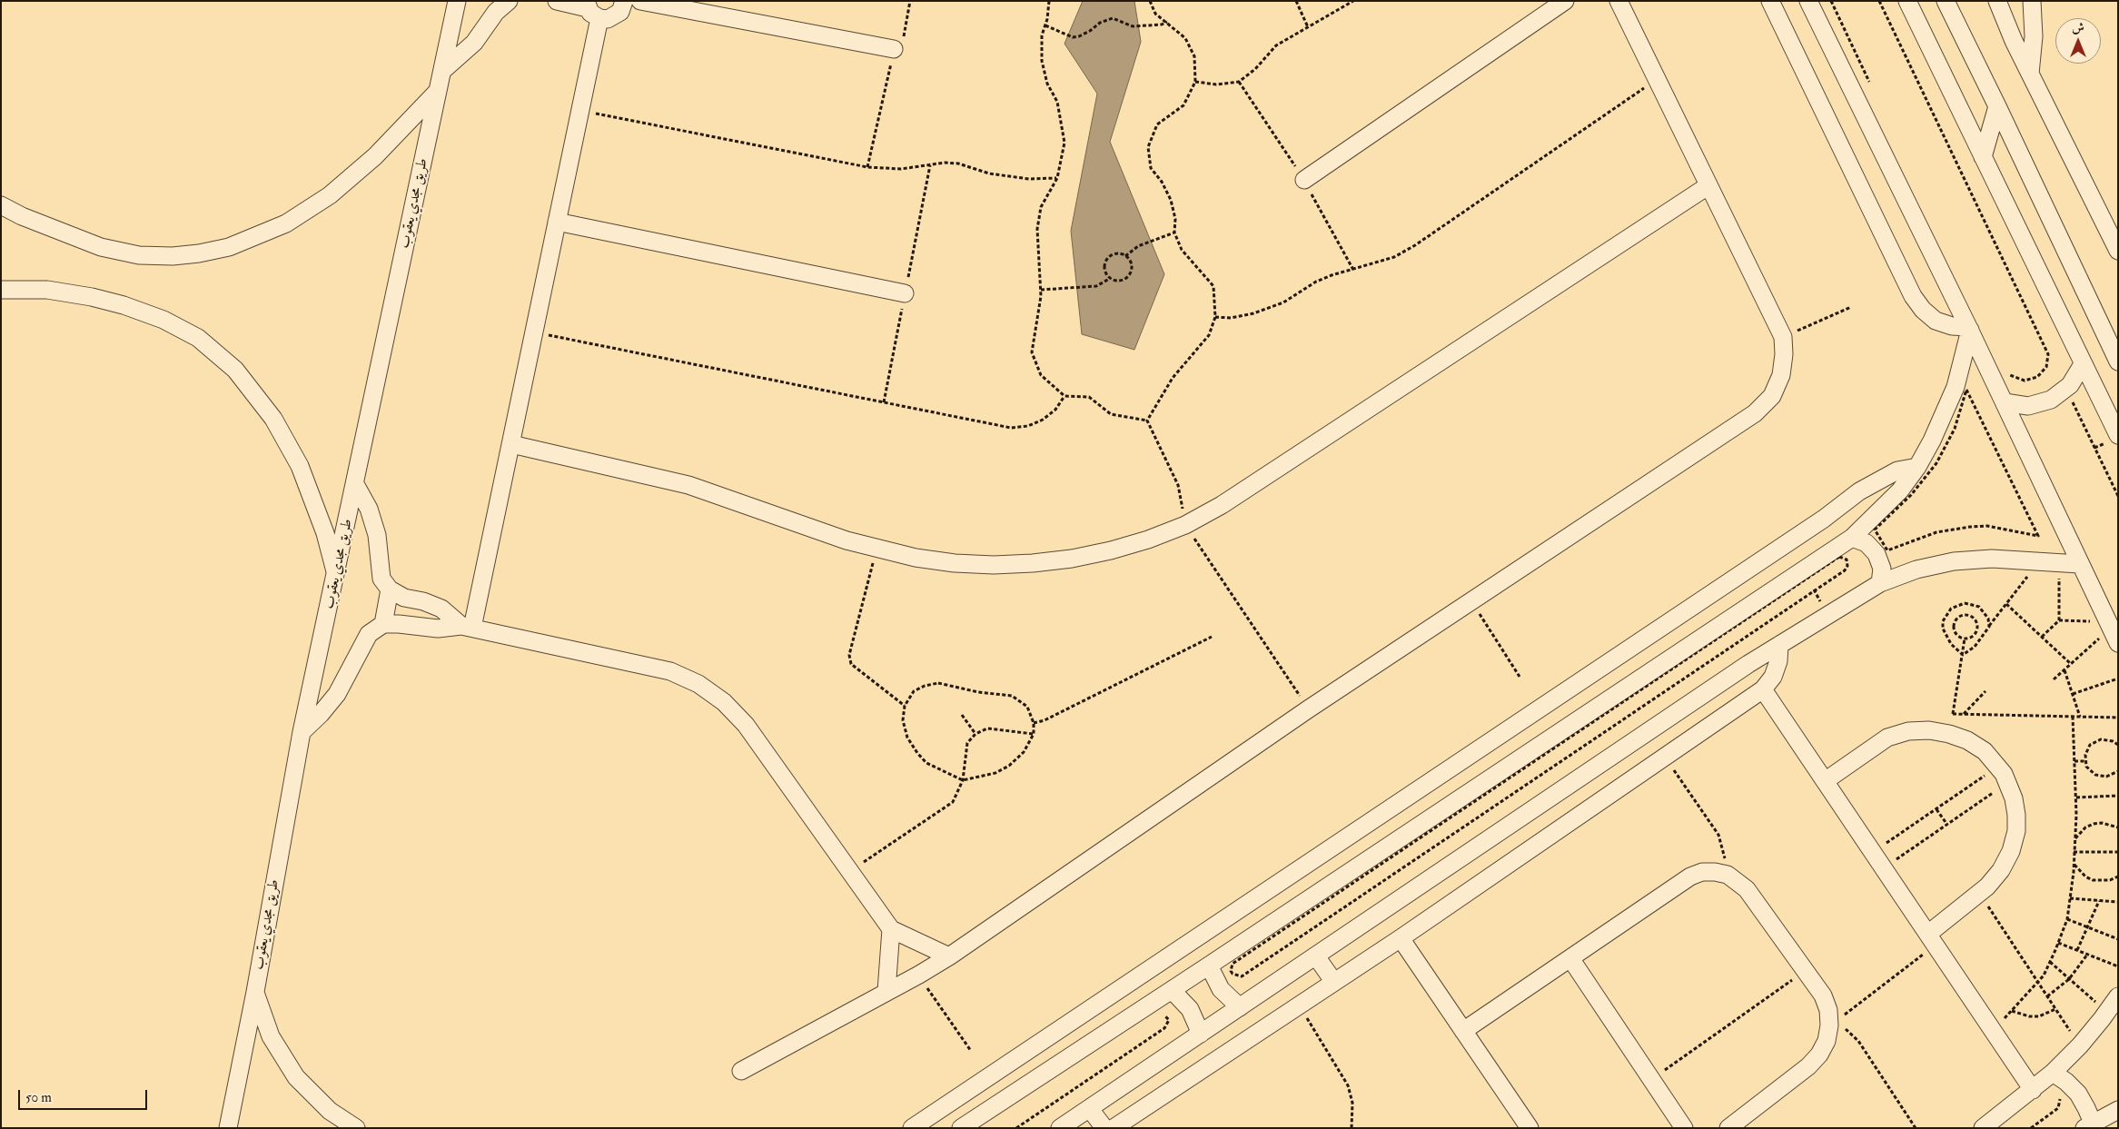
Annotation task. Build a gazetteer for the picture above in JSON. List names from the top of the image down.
{
  "streets": {
    "street": ["طريق مجدي يعقوب"]
  },
  "scale_bar": "50 m",
  "north": "top"
}
